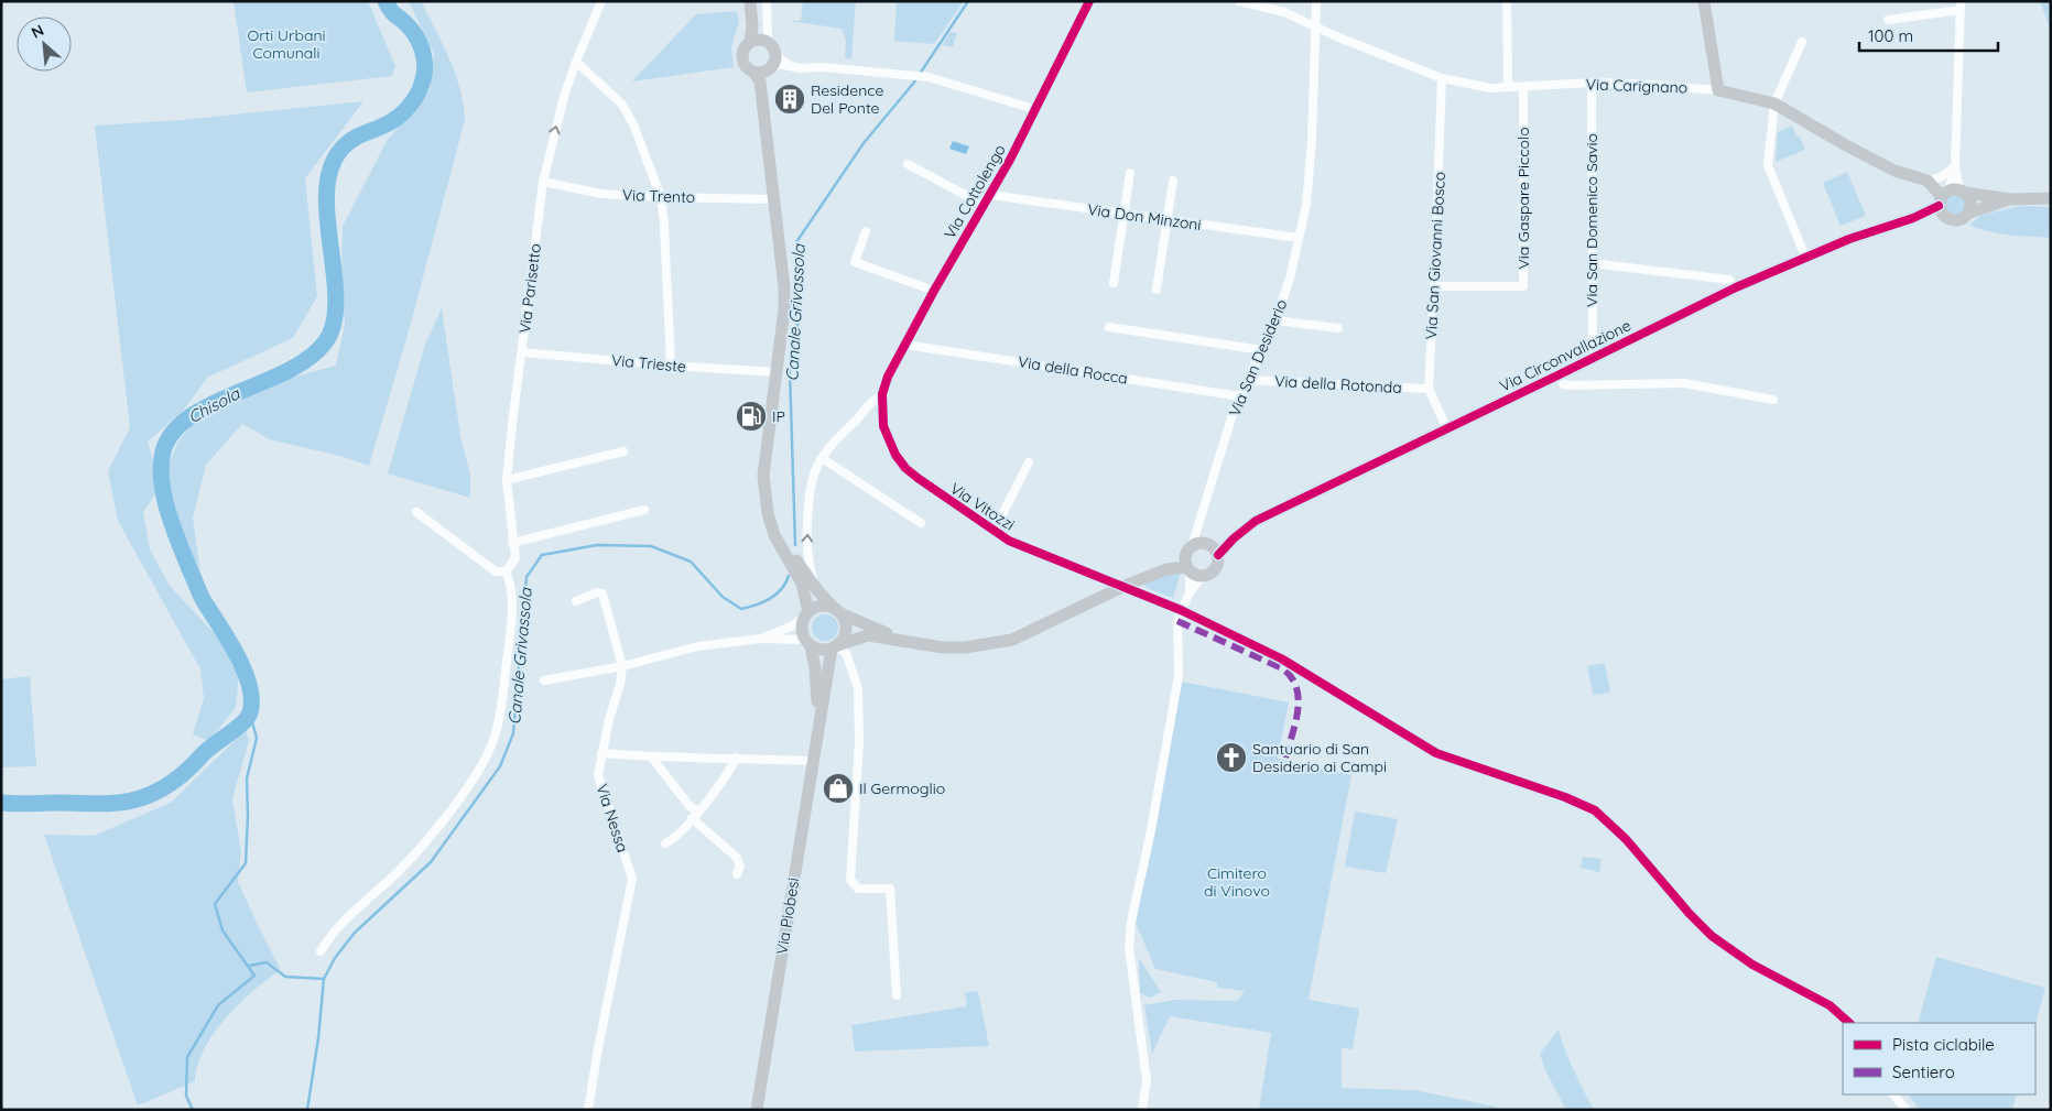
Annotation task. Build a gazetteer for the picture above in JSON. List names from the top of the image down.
{
  "streets": {
    "street": [
      "Via Carignano",
      "Via Cottolengo",
      "Via Trento",
      "Via Gaspare Piccolo",
      "Via Don Minzoni",
      "Via San Domenico Savio",
      "Via San Giovanni Bosco",
      "Via Parisetto",
      "Via Circonvallazione",
      "Via San Desiderio",
      "Via Trieste",
      "Via della Rocca",
      "Via della Rotonda",
      "Via Vitozzi",
      "Via Nessa",
      "Via Piobesi"
    ]
  },
  "crossings": [
    ["Via Carignano", "Via Gaspare Piccolo"],
    ["Via Carignano", "Via San Domenico Savio"],
    ["Via Carignano", "Via San Giovanni Bosco"],
    ["Via Carignano", "Via San Desiderio"],
    ["Via Cottolengo", "Via Don Minzoni"],
    ["Via Cottolengo", "Via della Rocca"],
    ["Via Cottolengo", "Via Vitozzi"],
    ["Via Trento", "Via Parisetto"],
    ["Via Gaspare Piccolo", "Via San Giovanni Bosco"],
    ["Via Don Minzoni", "Via San Desiderio"],
    ["Via San Domenico Savio", "Via Circonvallazione"],
    ["Via San Giovanni Bosco", "Via Circonvallazione"],
    ["Via San Giovanni Bosco", "Via della Rotonda"],
    ["Via Parisetto", "Via Trieste"],
    ["Via San Desiderio", "Via della Rocca"],
    ["Via San Desiderio", "Via della Rotonda"]
  ],
  "water": ["Canale Grivassola", "Chisola"],
  "parks": ["Orti Urbani Comunali", "Cimitero di Vinovo"],
  "places": {
    "building": ["Residence Del Ponte"],
    "fuel station": ["IP"],
    "church": ["Santuario di San Desiderio ai Campi"],
    "shop": ["Il Germoglio"]
  },
  "legend": ["Pista ciclabile", "Sentiero"],
  "scale_bar": "100 m",
  "north": "top left"
}
